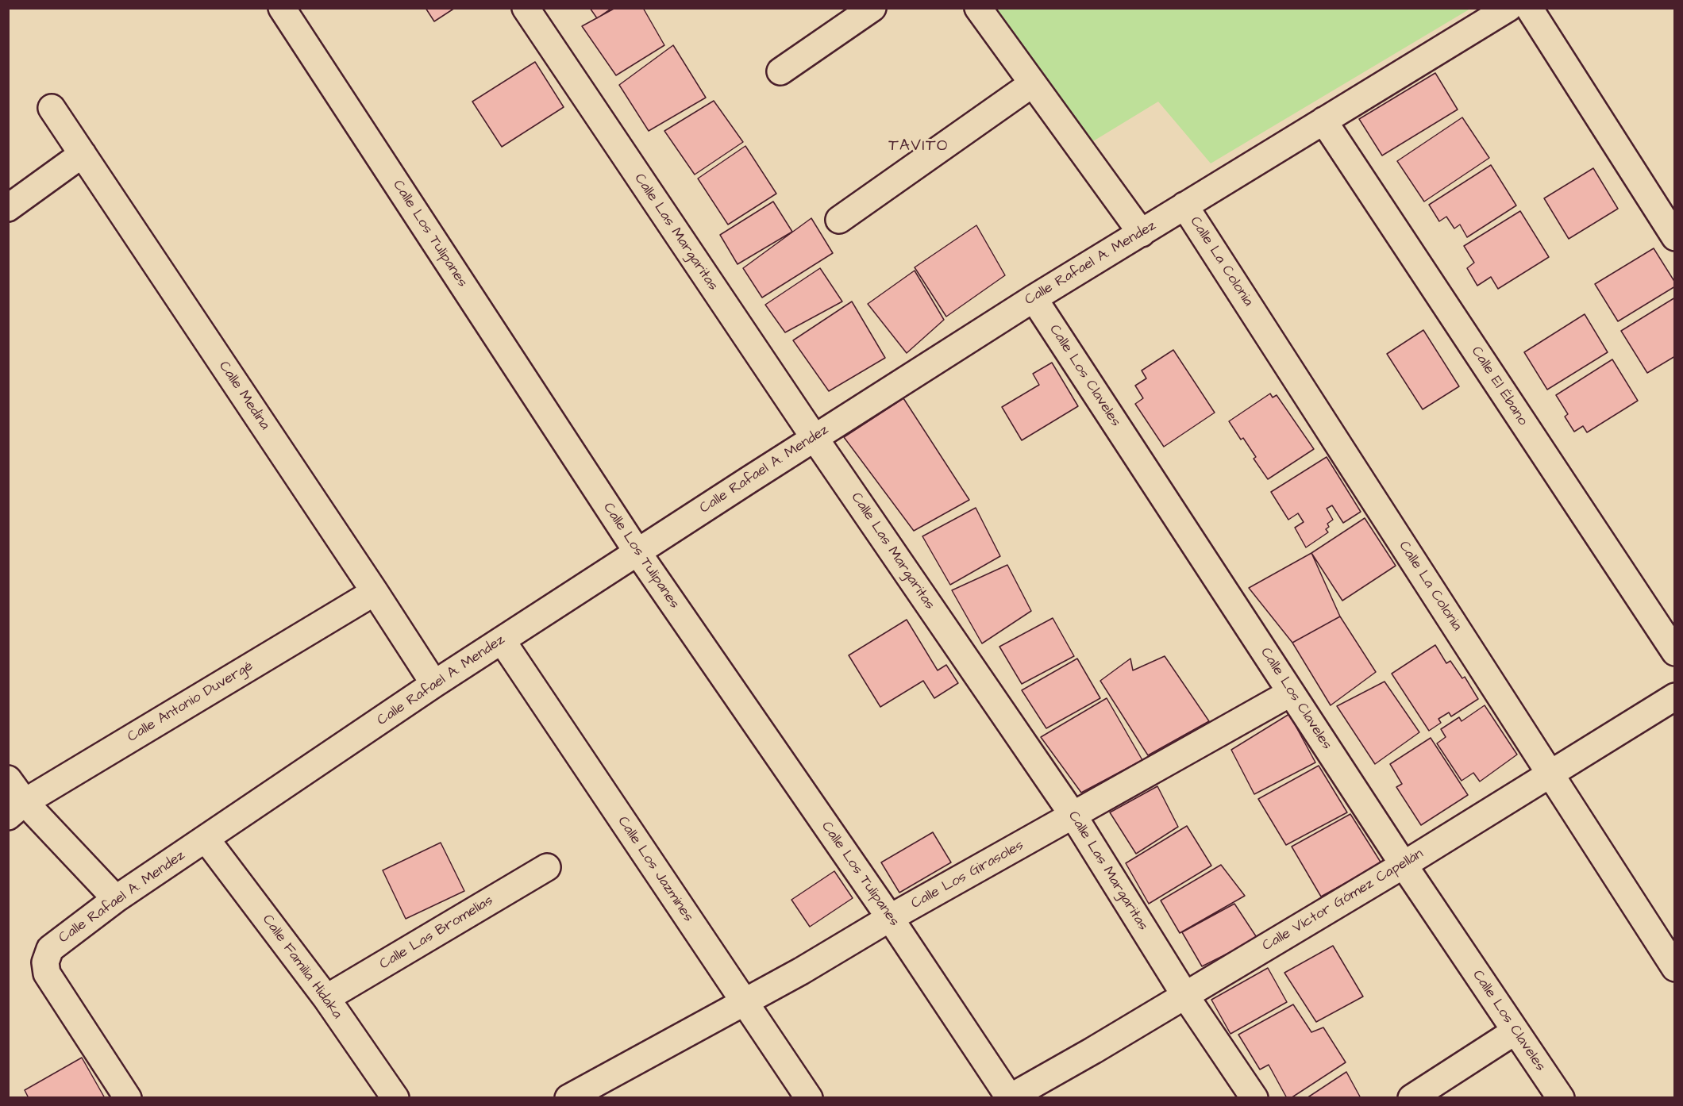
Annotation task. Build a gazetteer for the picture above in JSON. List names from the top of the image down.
{
  "streets": {
    "street": [
      "Calle Las Margaritas",
      "Calle Los Tulipanes",
      "Calle La Colonia",
      "Calle Rafael A. Mendez",
      "Calle Los Claveles",
      "Calle El Ébano",
      "Calle Medina",
      "Calle Antonio Duvergé",
      "Calle Los Jazmines",
      "Calle Los Girasoles",
      "Calle Víctor Gómez Capellán",
      "Calle Las Bromelias",
      "Calle Familia Hidaka"
    ]
  },
  "crossings": [
    ["Calle Las Margaritas", "Calle Rafael A. Mendez"],
    ["Calle Las Margaritas", "Calle Los Girasoles"],
    ["Calle Las Margaritas", "Calle Víctor Gómez Capellán"],
    ["Calle Los Tulipanes", "Calle Rafael A. Mendez"],
    ["Calle Los Tulipanes", "Calle Los Girasoles"],
    ["Calle Los Tulipanes", "Calle Víctor Gómez Capellán"],
    ["Calle La Colonia", "Calle Rafael A. Mendez"],
    ["Calle La Colonia", "Calle Víctor Gómez Capellán"],
    ["Calle Rafael A. Mendez", "Calle Los Claveles"],
    ["Calle Rafael A. Mendez", "Calle El Ébano"],
    ["Calle Rafael A. Mendez", "Calle Medina"],
    ["Calle Rafael A. Mendez", "Calle Los Jazmines"],
    ["Calle Rafael A. Mendez", "Calle Familia Hidaka"],
    ["Calle Los Claveles", "Calle Los Girasoles"],
    ["Calle Los Claveles", "Calle Víctor Gómez Capellán"],
    ["Calle Medina", "Calle Antonio Duvergé"],
    ["Calle Los Jazmines", "Calle Los Girasoles"],
    ["Calle Las Bromelias", "Calle Familia Hidaka"]
  ],
  "districts": ["TAVITO"]
}
